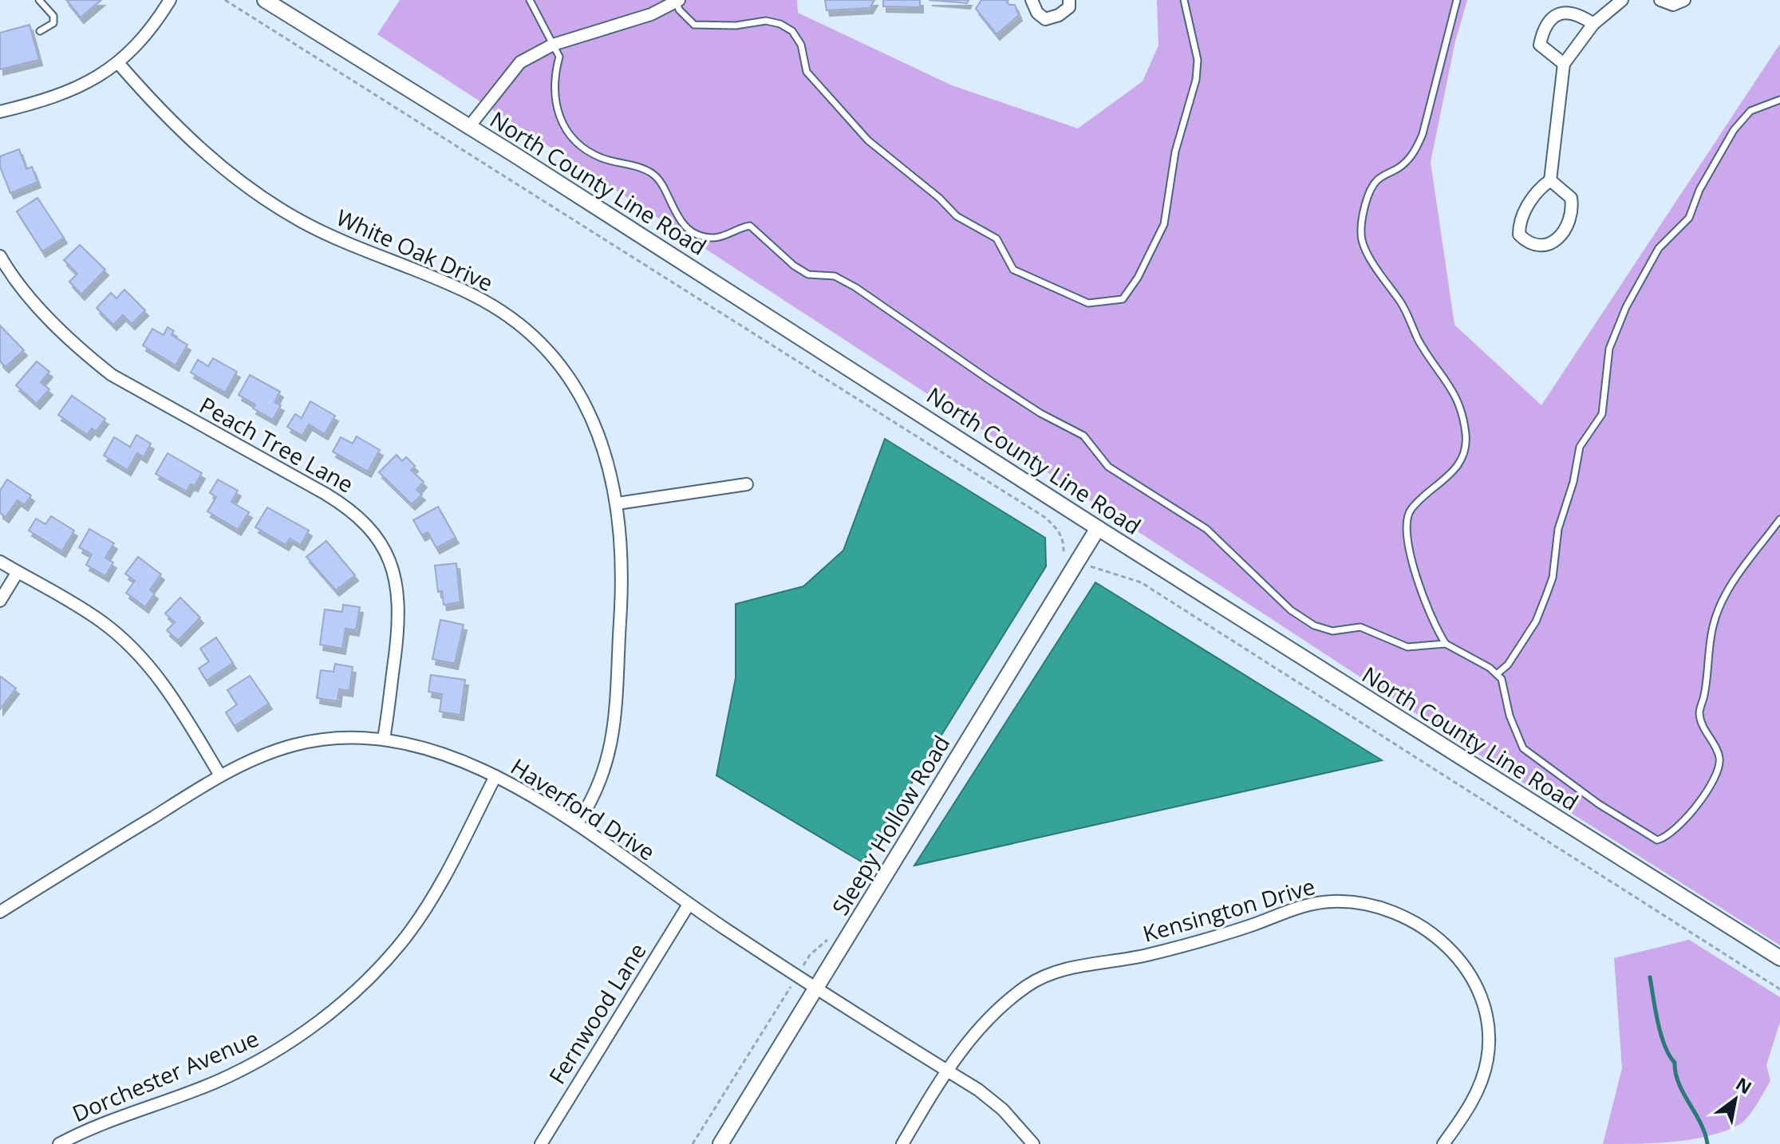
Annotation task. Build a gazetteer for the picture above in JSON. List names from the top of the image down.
{
  "streets": {
    "street": [
      "North County Line Road",
      "White Oak Drive",
      "Peach Tree Lane",
      "Haverford Drive",
      "Sleepy Hollow Road",
      "Kensington Drive",
      "Fernwood Lane",
      "Dorchester Avenue"
    ]
  },
  "crossings": [
    ["North County Line Road", "Sleepy Hollow Road"],
    ["White Oak Drive", "Haverford Drive"],
    ["Peach Tree Lane", "Haverford Drive"],
    ["Haverford Drive", "Sleepy Hollow Road"],
    ["Haverford Drive", "Kensington Drive"],
    ["Haverford Drive", "Fernwood Lane"],
    ["Haverford Drive", "Dorchester Avenue"]
  ],
  "north": "top right"
}
